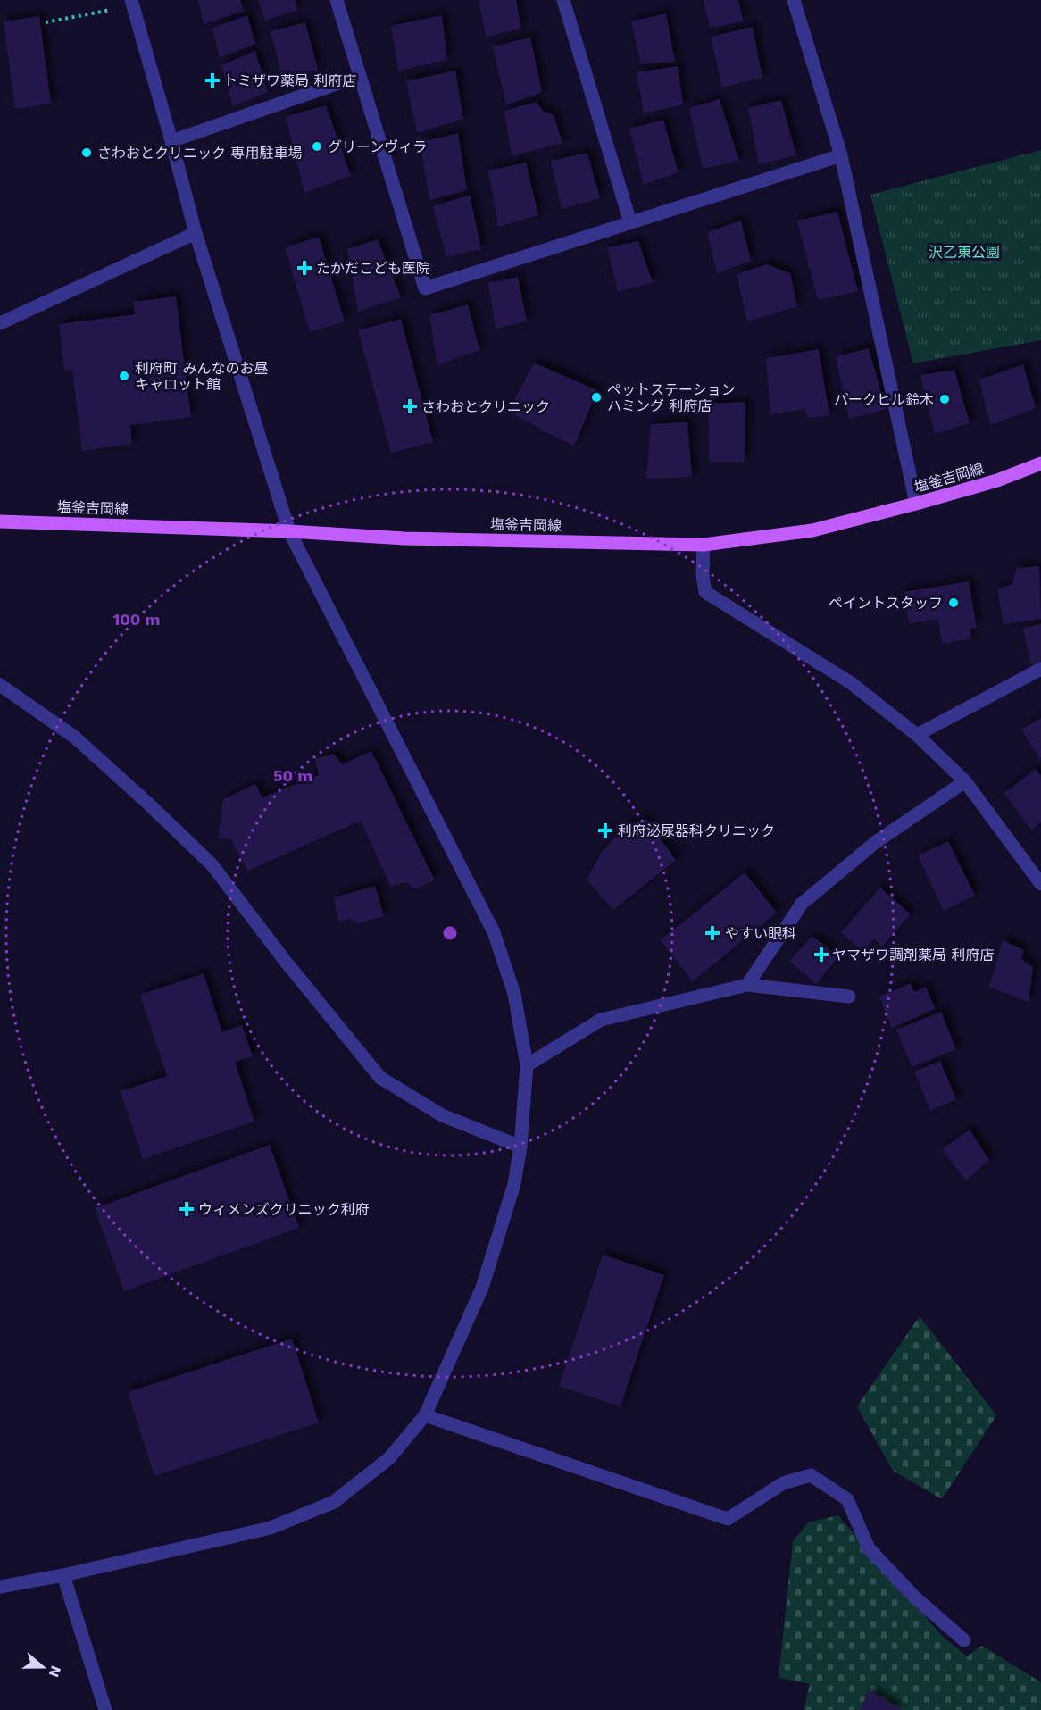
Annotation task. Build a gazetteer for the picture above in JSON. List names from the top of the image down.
{
  "streets": {
    "main road": ["塩釜吉岡線"]
  },
  "parks": ["沢乙東公園"],
  "places": {
    "health": [
      "トミザワ薬局 利府店",
      "たかだこども医院",
      "さわおとクリニック",
      "利府泌尿器科クリニック",
      "やすい眼科",
      "ヤマザワ調剤薬局 利府店",
      "ウィメンズクリニック利府"
    ],
    "other": [
      "グリーンヴィラ",
      "さわおとクリニック 専用駐車場",
      "利府町 みんなのお昼 キャロット館",
      "ペットステーション ハミング 利府店",
      "パークヒル鈴木",
      "ペイントスタッフ"
    ]
  },
  "north": "right",
  "rings": ["100 m", "50 m"]
}
